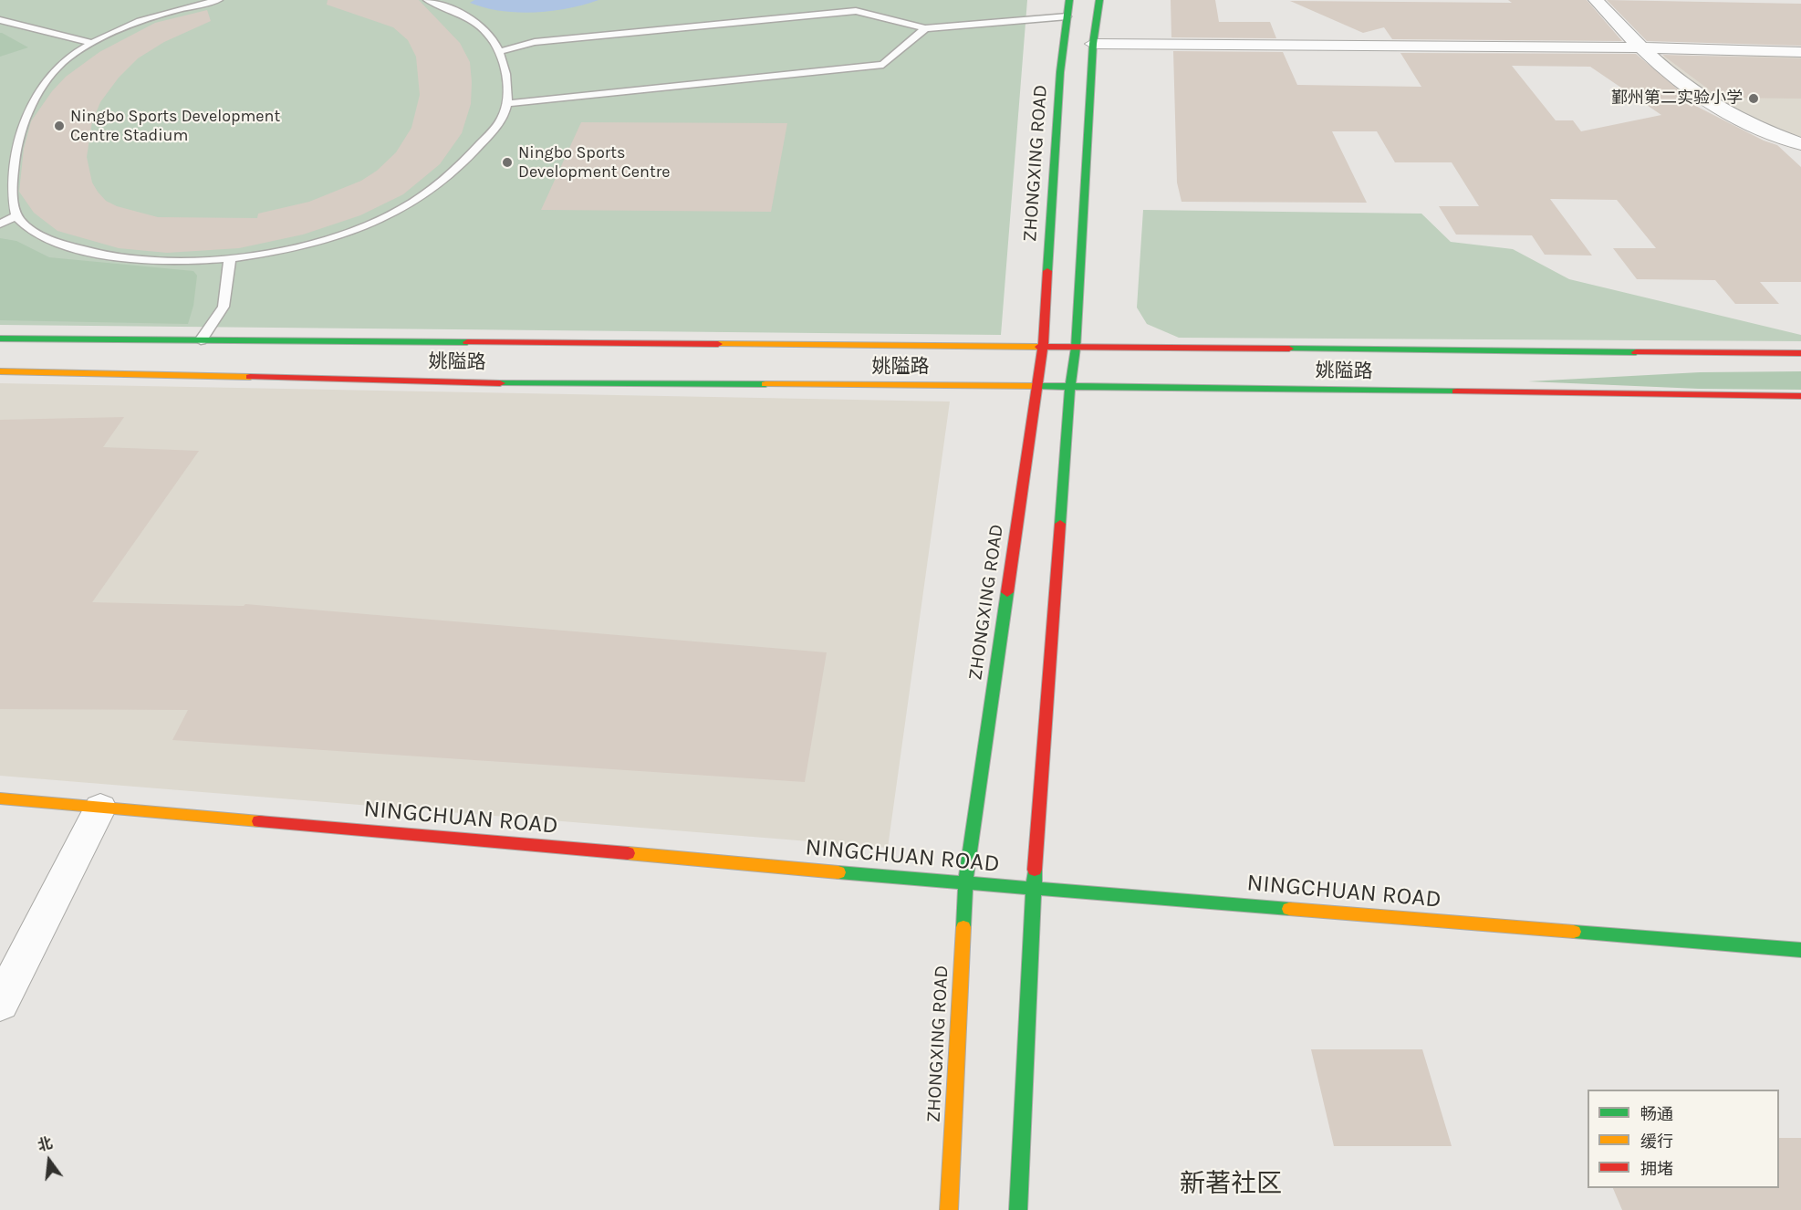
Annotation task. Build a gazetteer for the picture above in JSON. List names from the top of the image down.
{
  "streets": {
    "main road": ["ZHONGXING ROAD", "姚隘路", "NINGCHUAN ROAD"]
  },
  "crossings": [
    ["ZHONGXING ROAD", "姚隘路"],
    ["ZHONGXING ROAD", "NINGCHUAN ROAD"]
  ],
  "districts": ["新著社区"],
  "places": ["鄞州第二实验小学", "Ningbo Sports Development Centre Stadium", "Ningbo Sports Development Centre"],
  "legend": ["畅通", "缓行", "拥堵"],
  "north": "top"
}
